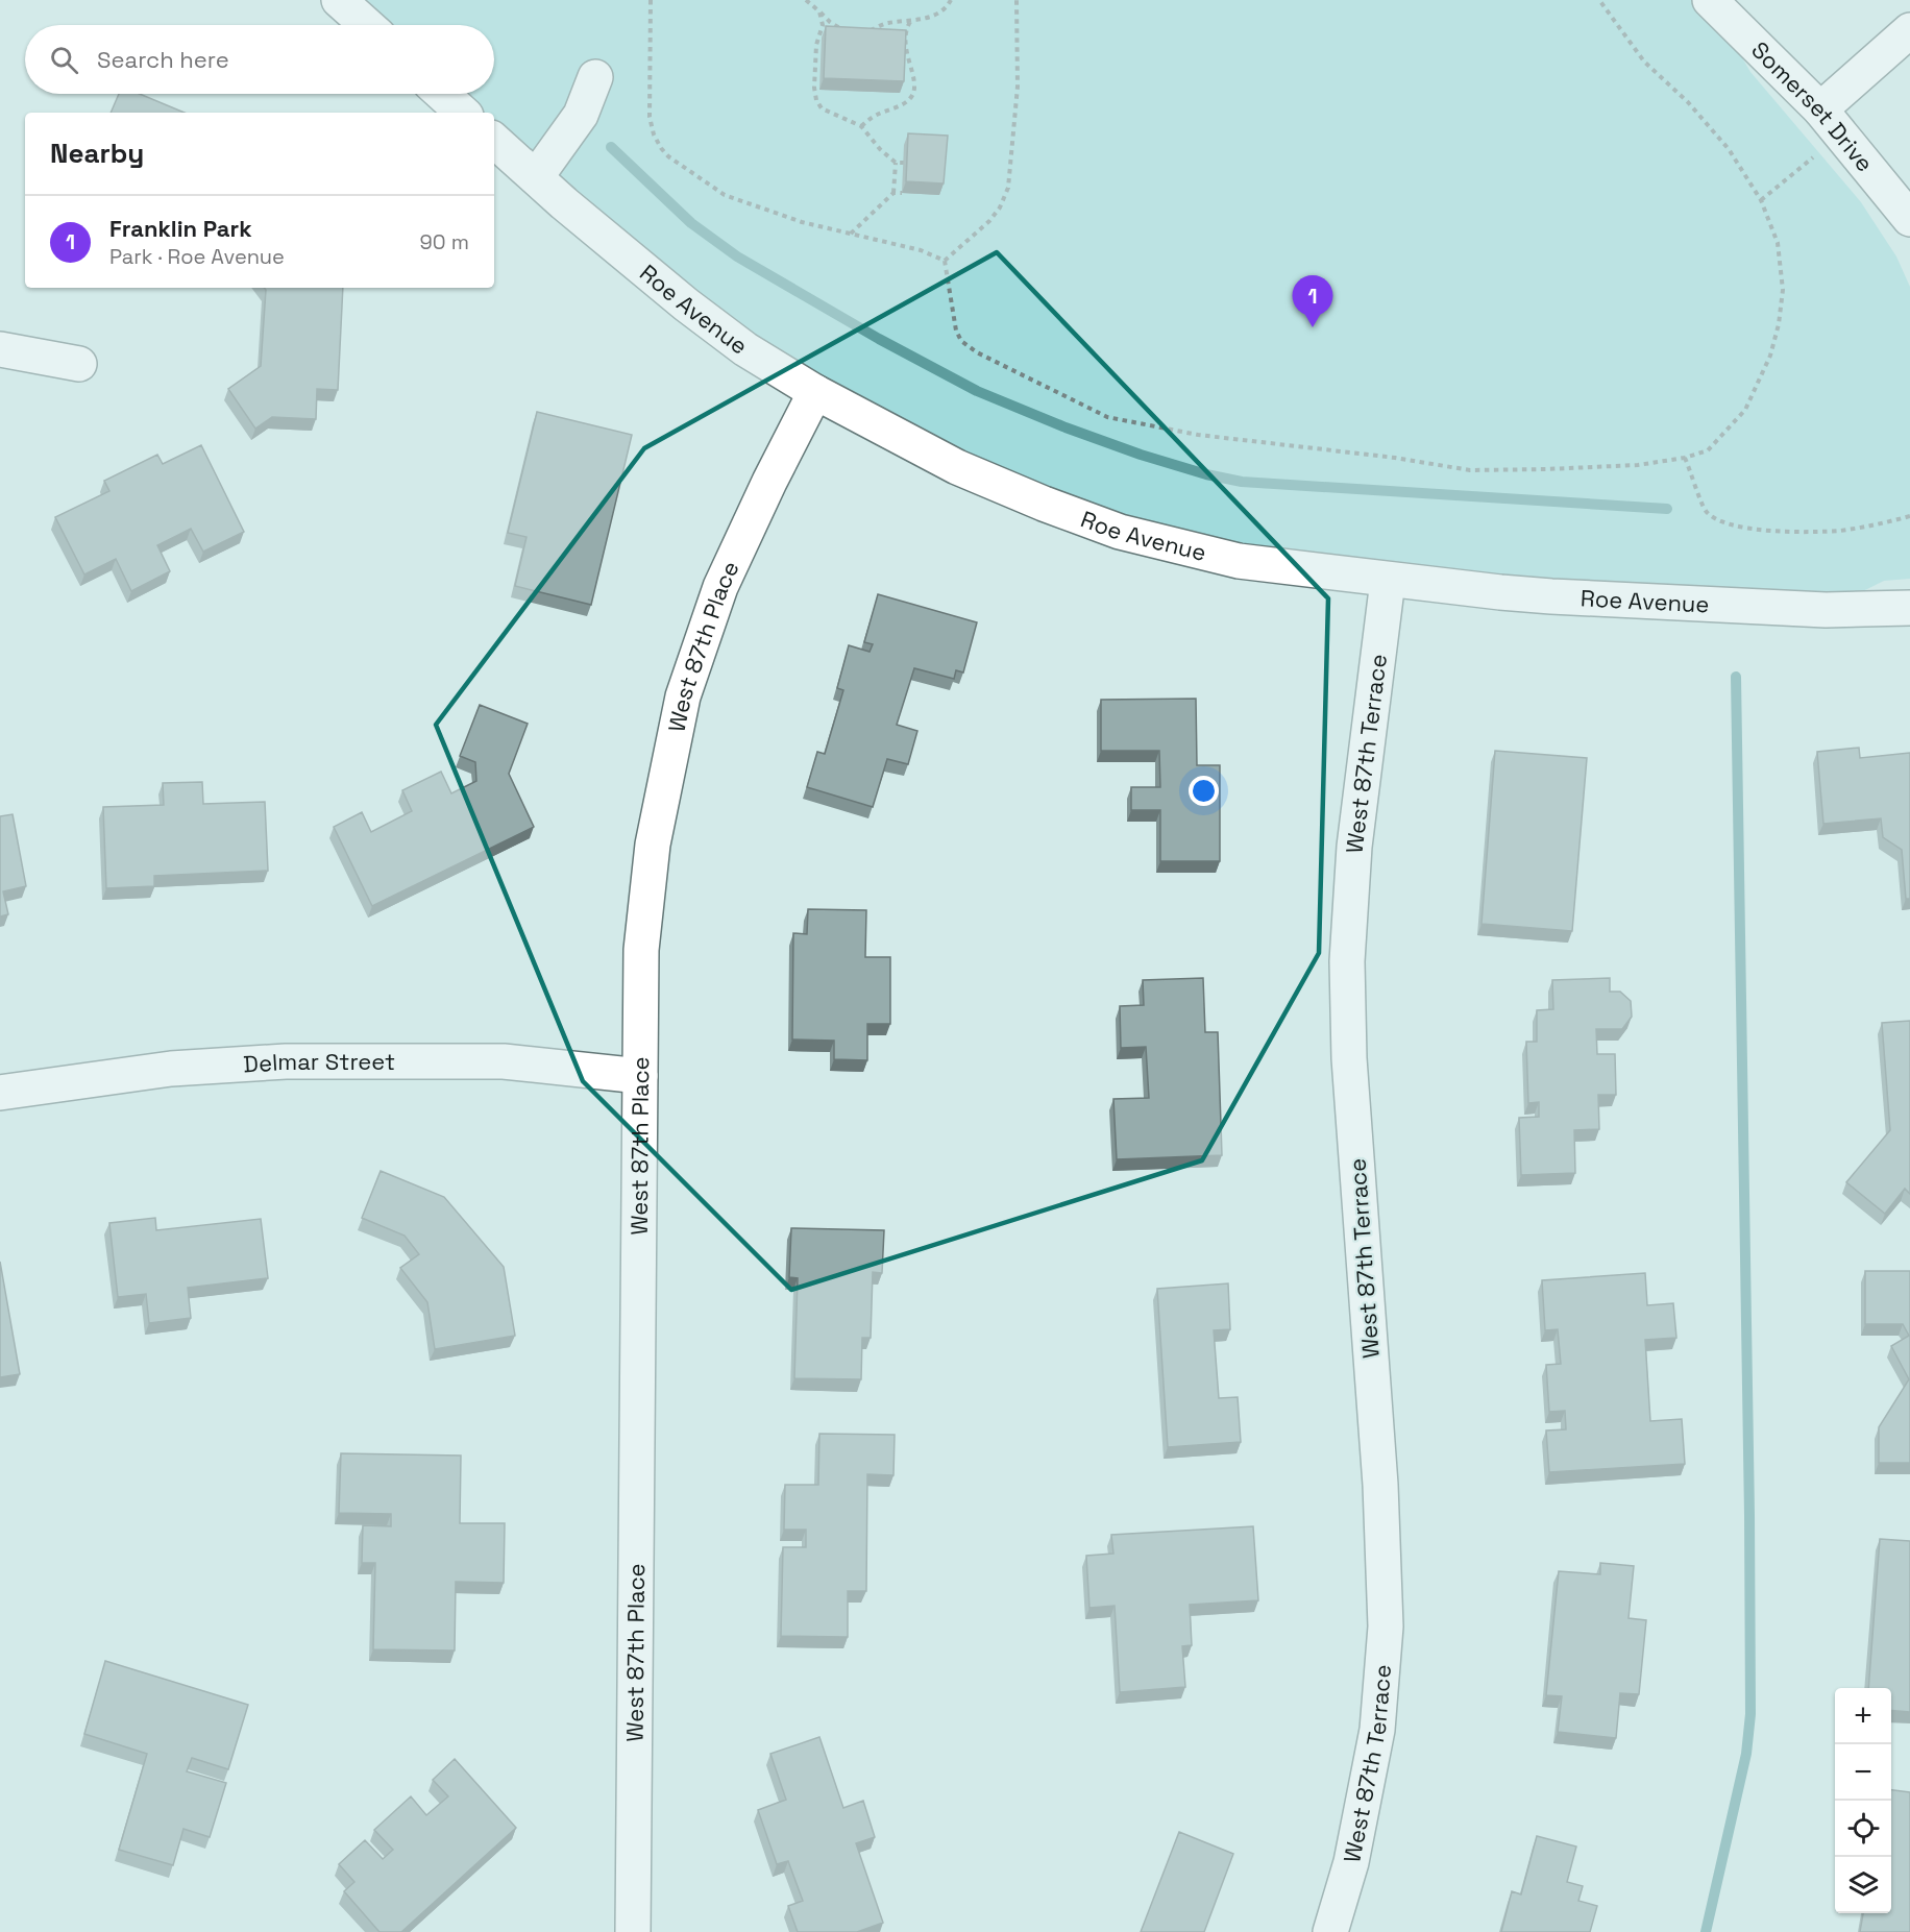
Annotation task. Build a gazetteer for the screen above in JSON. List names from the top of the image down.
{
  "streets": {
    "street": [
      "Somerset Drive",
      "Roe Avenue",
      "West 87th Place",
      "West 87th Terrace",
      "Delmar Street"
    ]
  },
  "crossings": [
    ["Roe Avenue", "West 87th Place"],
    ["Roe Avenue", "West 87th Terrace"],
    ["West 87th Place", "Delmar Street"]
  ],
  "page": {
    "search": "Search here",
    "heading": "Nearby",
    "list": [
      {
        "mark": "1",
        "name": "Franklin Park",
        "note": "Park · Roe Avenue",
        "value": "90 m"
      }
    ],
    "pins": "1",
    "map_buttons": ["+", "−"]
  }
}
